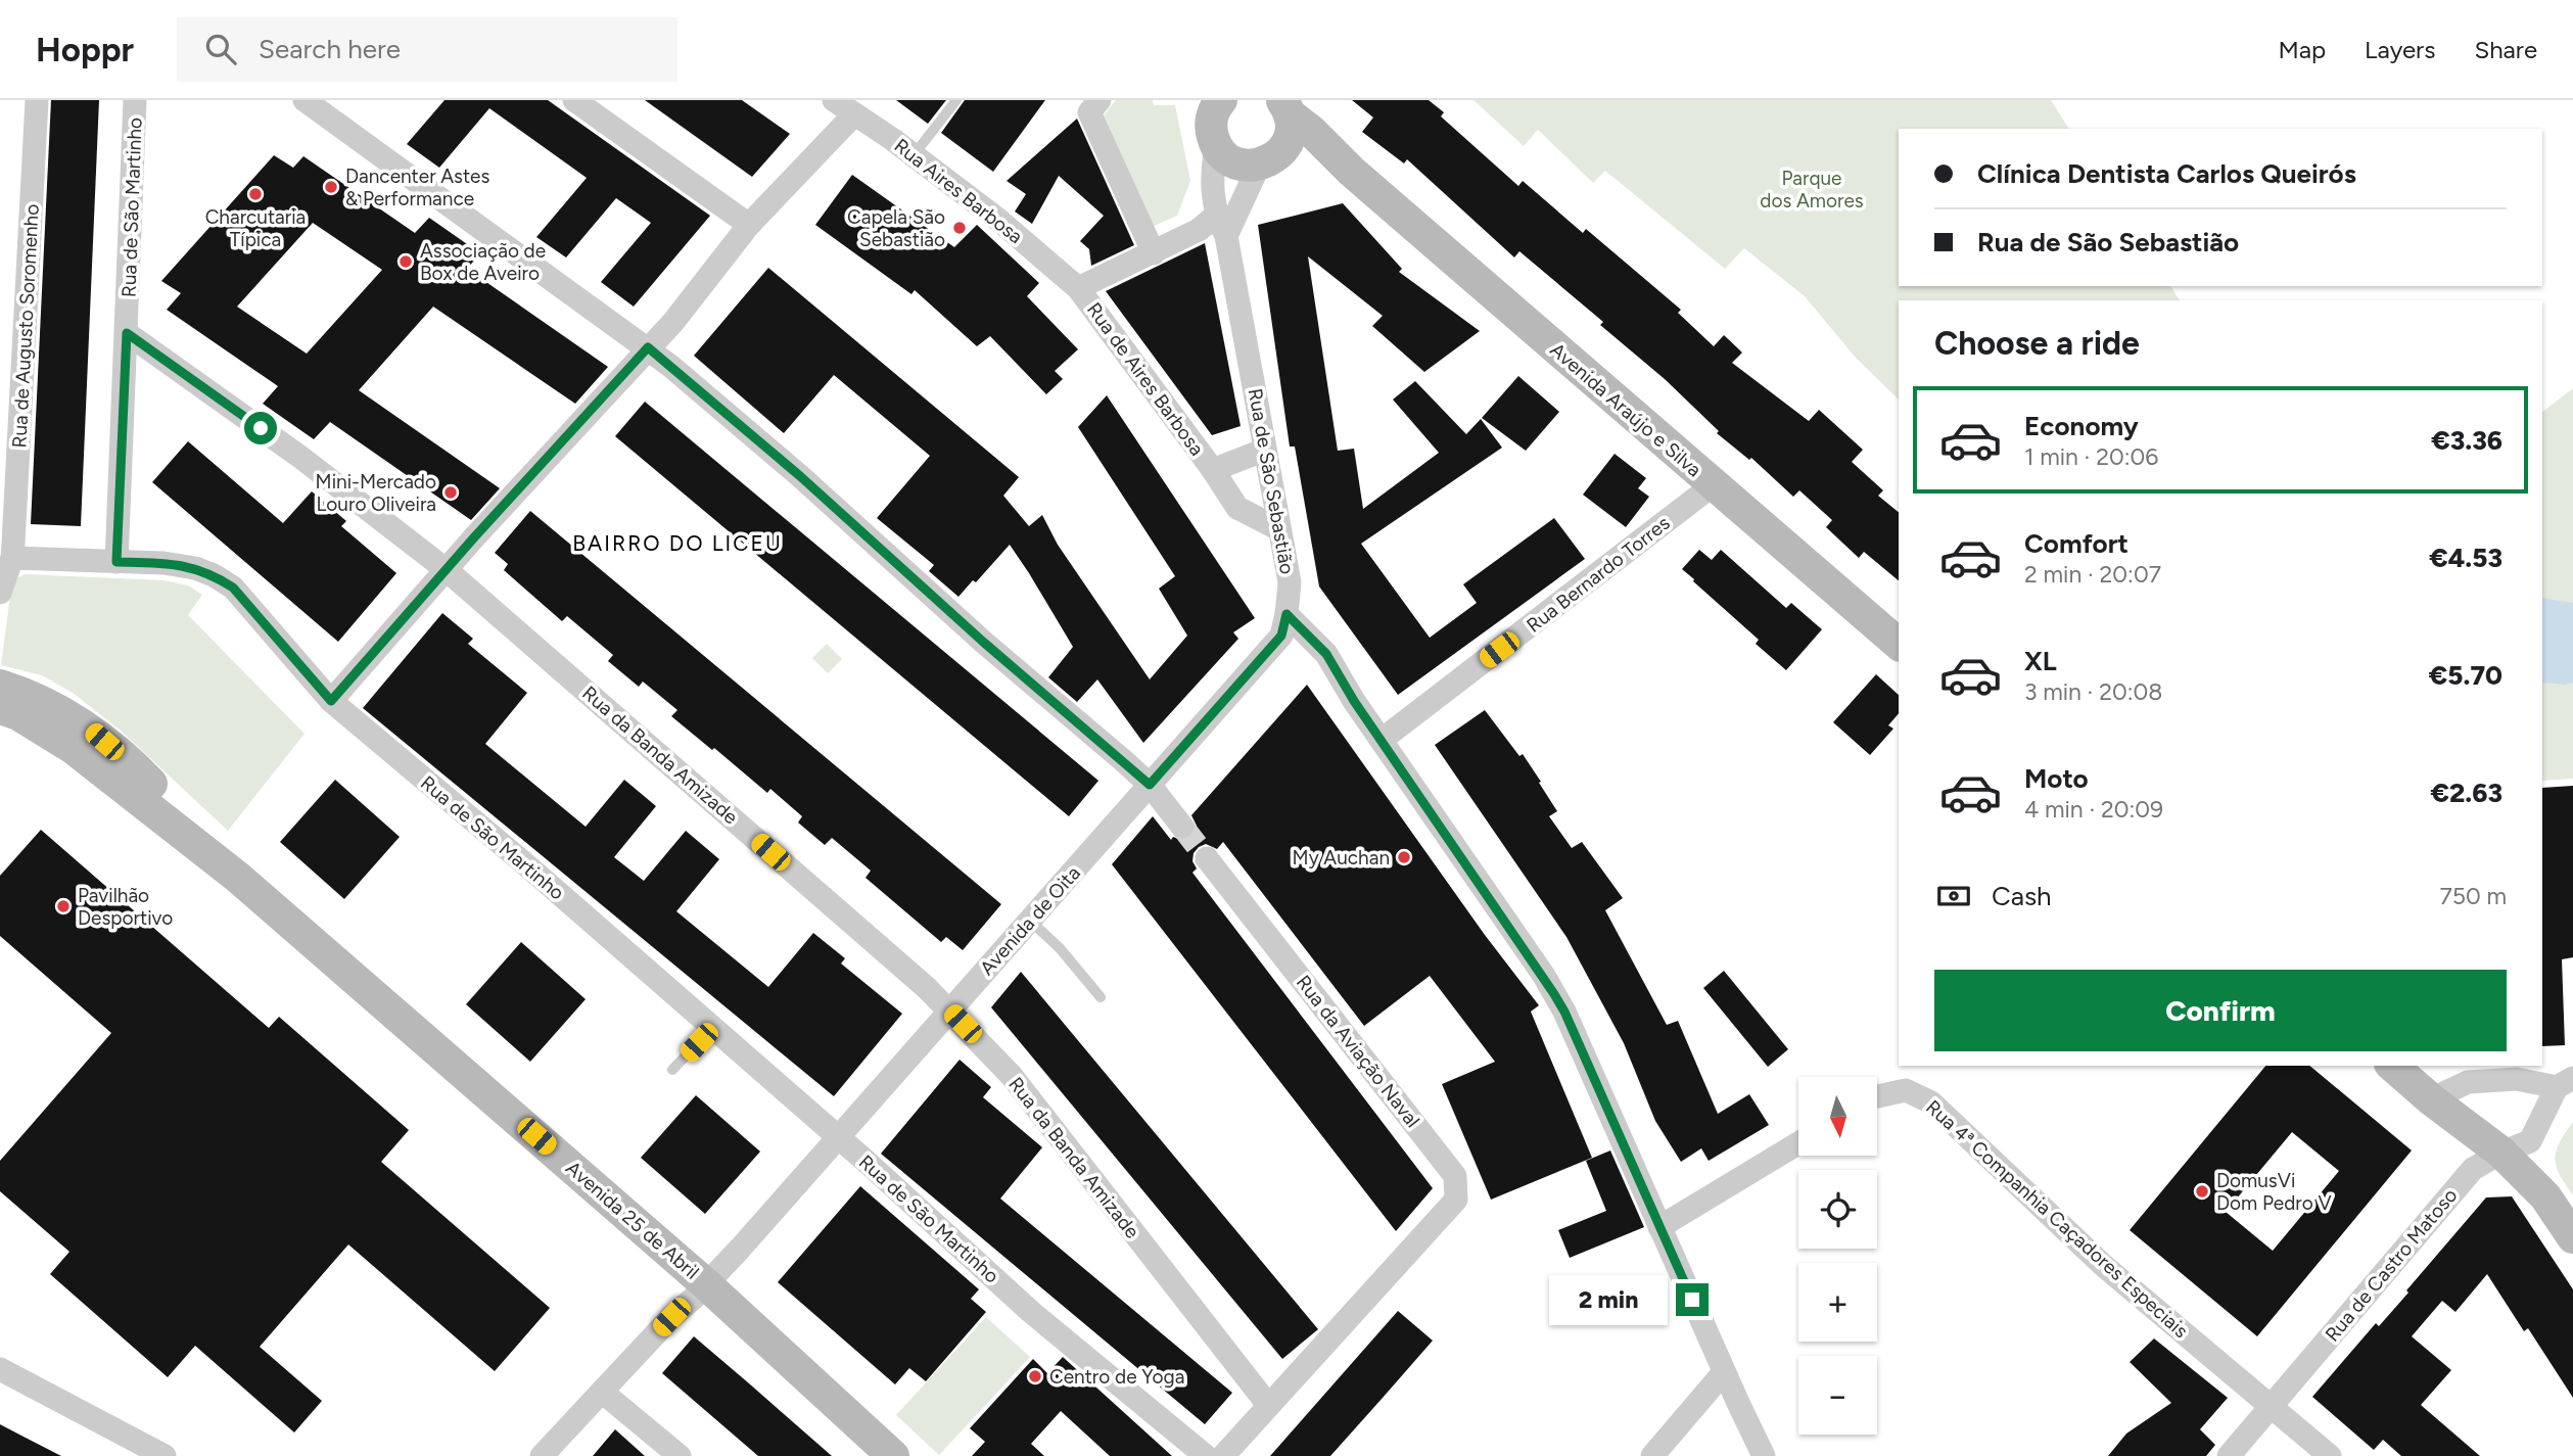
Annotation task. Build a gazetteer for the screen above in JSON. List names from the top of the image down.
{
  "streets": {
    "street": [
      "Rua Aires Barbosa",
      "Rua de São Martinho",
      "Rua de Augusto Soromenho",
      "Rua de Aires Barbosa",
      "Avenida Araújo e Silva",
      "Rua de São Sebastião",
      "Rua Bernardo Torres",
      "Rua da Banda Amizade",
      "Avenida de Oita",
      "Rua da Aviação Naval",
      "Rua 4ª Companhia Caçadores Especiais",
      "Avenida 25 de Abril",
      "Rua de Castro Matoso"
    ]
  },
  "crossings": [
    ["Rua Aires Barbosa", "Rua de Aires Barbosa"],
    ["Rua de São Martinho", "Rua da Banda Amizade"],
    ["Rua de São Martinho", "Avenida de Oita"],
    ["Rua de Aires Barbosa", "Rua de São Sebastião"],
    ["Avenida Araújo e Silva", "Rua de São Sebastião"],
    ["Avenida Araújo e Silva", "Rua Bernardo Torres"],
    ["Rua de São Sebastião", "Avenida de Oita"],
    ["Rua da Banda Amizade", "Avenida de Oita"],
    ["Rua da Banda Amizade", "Rua da Aviação Naval"],
    ["Avenida de Oita", "Avenida 25 de Abril"],
    ["Rua 4ª Companhia Caçadores Especiais", "Rua de Castro Matoso"]
  ],
  "districts": ["BAIRRO DO LICEU"],
  "parks": ["Parque dos Amores"],
  "places": [
    "Dancenter Astes & Performance",
    "Charcutaria Típica",
    "Capela São Sebastião",
    "Associação de Box de Aveiro",
    "Mini-Mercado Louro Oliveira",
    "My Auchan",
    "Pavilhão Desportivo",
    "DomusVi Dom Pedro V",
    "Centro de Yoga"
  ],
  "north": "bottom",
  "page": {
    "header": "Hoppr",
    "search": "Search here",
    "nav": ["Map", "Layers", "Share"],
    "banner": ["Clínica Dentista Carlos Queirós", "Rua de São Sebastião"],
    "heading": "Choose a ride",
    "list": [
      {
        "name": "Economy",
        "note": "1 min · 20:06",
        "value": "€3.36"
      },
      {
        "name": "Comfort",
        "note": "2 min · 20:07",
        "value": "€4.53"
      },
      {
        "name": "XL",
        "note": "3 min · 20:08",
        "value": "€5.70"
      },
      {
        "name": "Moto",
        "note": "4 min · 20:09",
        "value": "€2.63"
      }
    ],
    "pay": ["Cash", "750 m"],
    "buttons": "Confirm",
    "map_buttons": ["+", "−"],
    "bubble": "2 min"
  }
}
